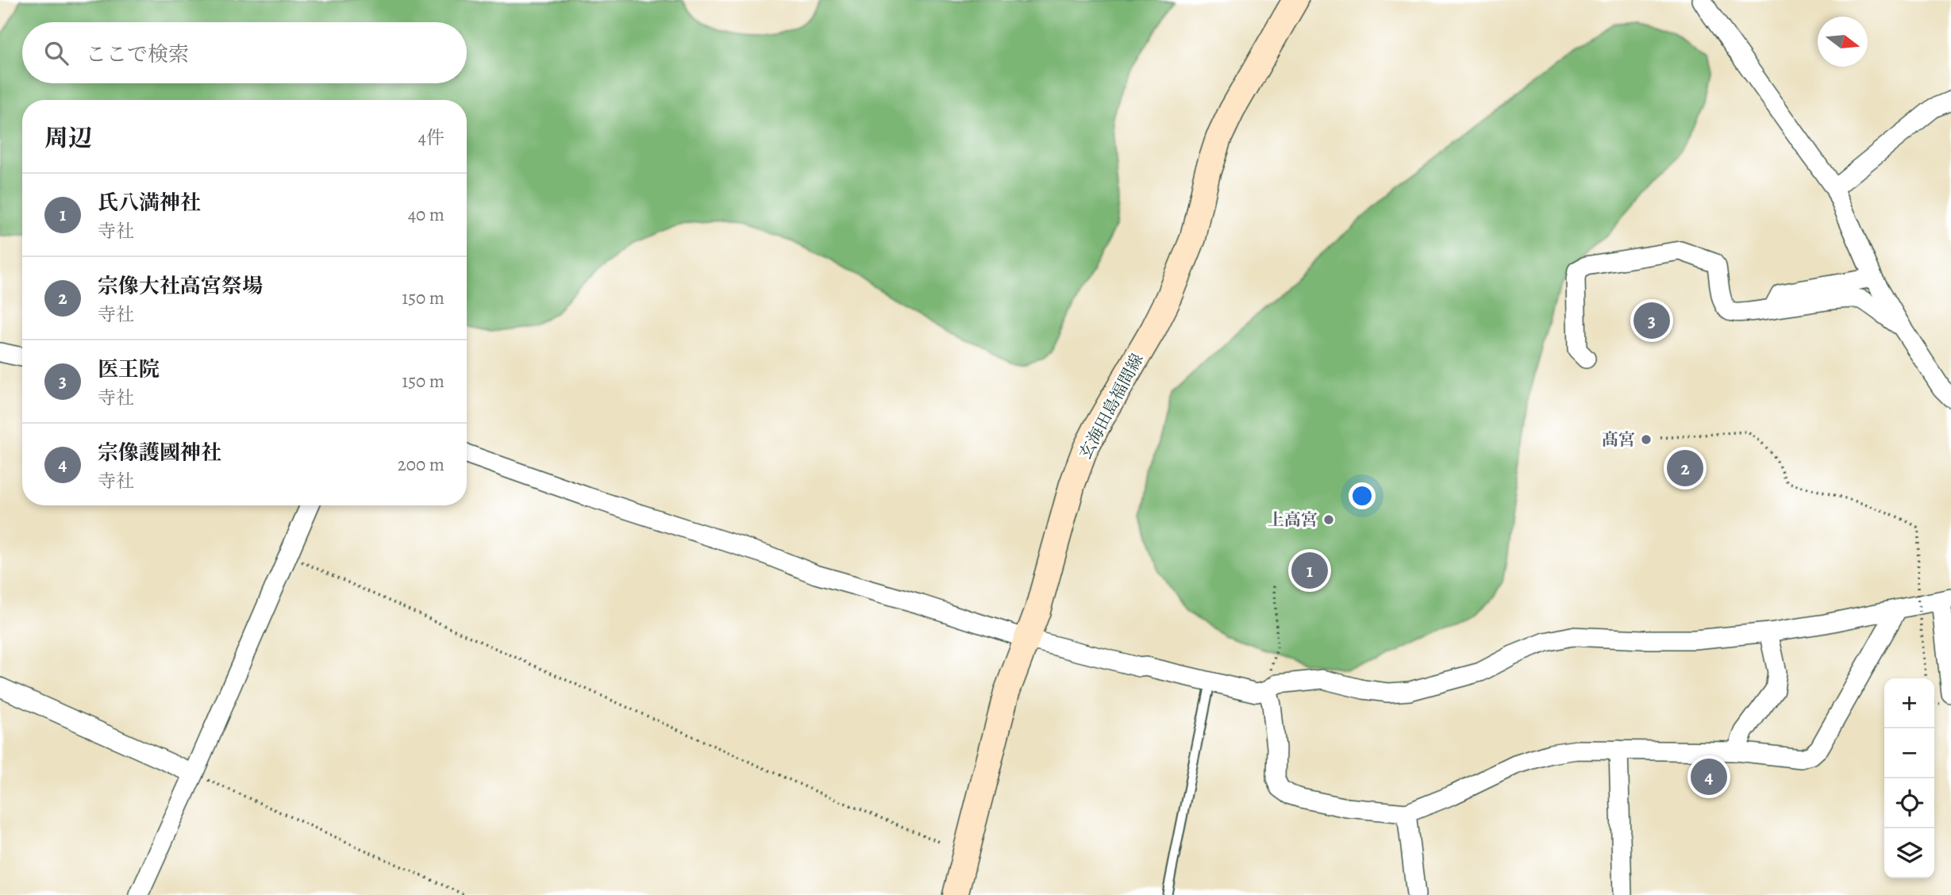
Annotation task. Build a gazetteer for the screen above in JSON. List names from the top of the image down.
{
  "streets": {
    "main road": ["玄海田島福間線"]
  },
  "places": ["髙宮", "上高宮"],
  "north": "right",
  "page": {
    "search": "ここで検索",
    "heading": ["周辺", "4件"],
    "list": [
      {
        "mark": "1",
        "name": "氏八満神社",
        "note": "寺社",
        "value": "40 m"
      },
      {
        "mark": "2",
        "name": "宗像大社高宮祭場",
        "note": "寺社",
        "value": "150 m"
      },
      {
        "mark": "3",
        "name": "医王院",
        "note": "寺社",
        "value": "150 m"
      },
      {
        "mark": "4",
        "name": "宗像護國神社",
        "note": "寺社",
        "value": "200 m"
      }
    ],
    "pins": [
      "3",
      "2",
      "1",
      "4"
    ],
    "map_buttons": ["+", "−"]
  }
}
